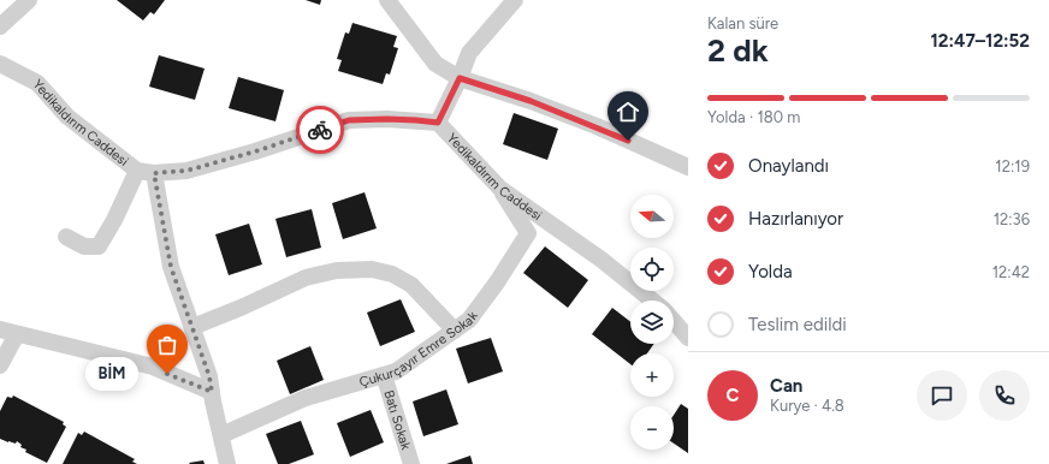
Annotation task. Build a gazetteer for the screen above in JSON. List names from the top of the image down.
{
  "streets": {
    "street": ["Yedikaldırım Caddesi", "Çukurçayır Emre Sokak", "Batı Sokak"]
  },
  "crossings": [
    ["Yedikaldırım Caddesi", "Çukurçayır Emre Sokak"],
    ["Çukurçayır Emre Sokak", "Batı Sokak"]
  ],
  "places": ["BİM"],
  "north": "left",
  "page": {
    "heading": ["2 dk", "Kalan süre", "12:47–12:52"],
    "panel": ["Can", "Kurye · 4.8"],
    "bar": "Yolda · 180 m",
    "list": [
      ["Onaylandı", "12:19"],
      ["Hazırlanıyor", "12:36"],
      ["Yolda", "12:42"],
      "Teslim edildi"
    ],
    "map_buttons": ["+", "−"],
    "bubble": "BİM",
    "round": "C"
  }
}
